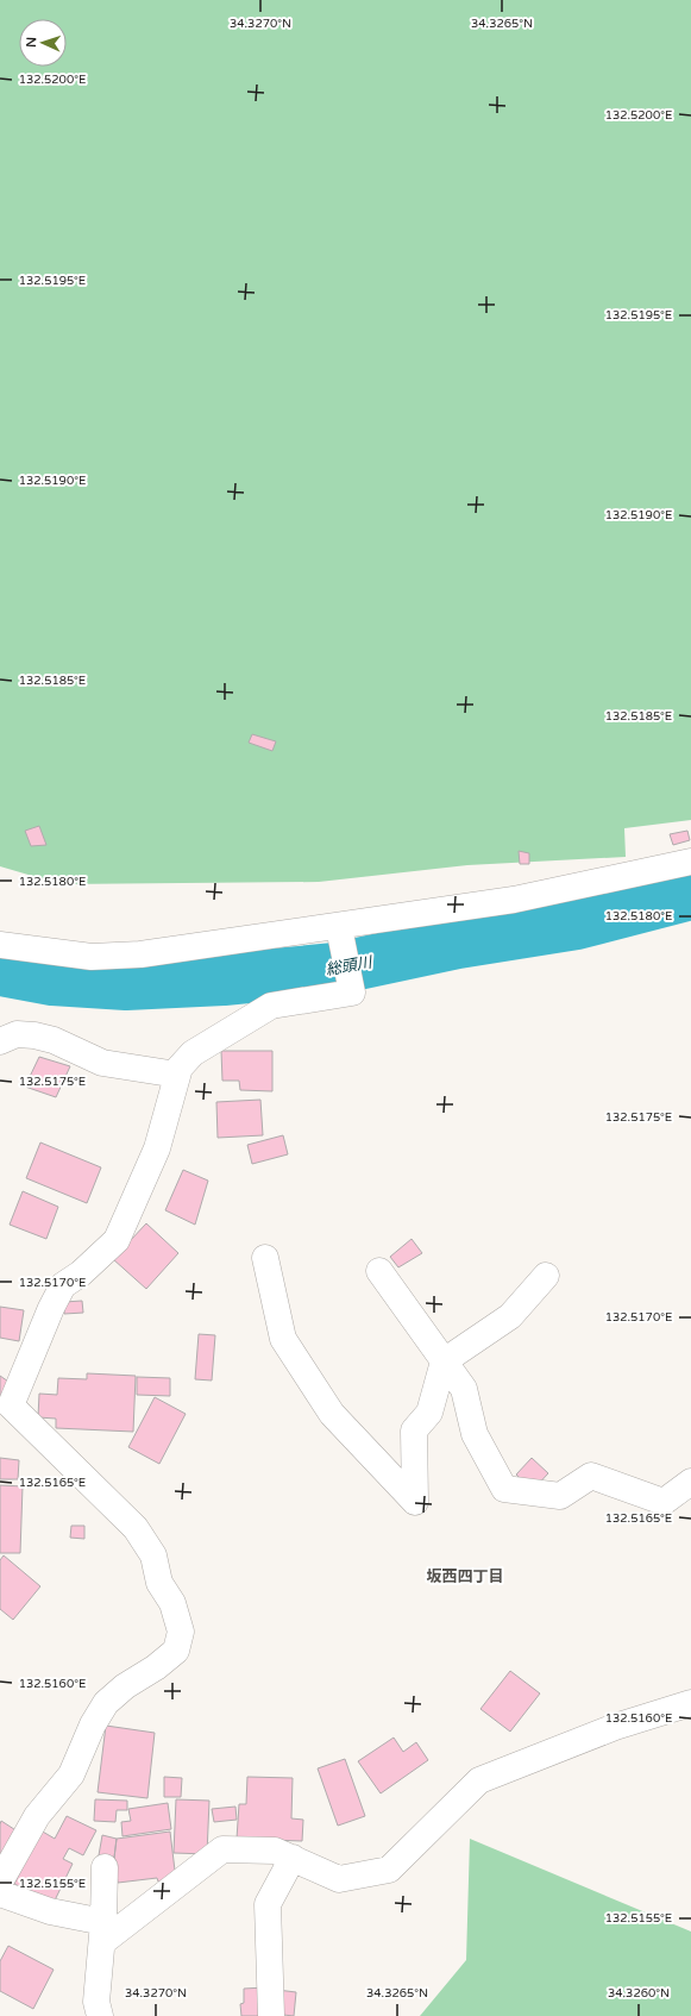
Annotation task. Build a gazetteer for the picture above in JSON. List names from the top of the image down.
{
  "districts": ["坂西四丁目"],
  "water": ["総頭川"],
  "north": "left",
  "coordinates": [
    "34.3270°N",
    "34.3265°N",
    "132.5200°E",
    "132.5195°E",
    "132.5190°E",
    "132.5185°E",
    "132.5180°E",
    "132.5175°E",
    "132.5170°E",
    "132.5165°E",
    "132.5160°E",
    "132.5155°E",
    "34.3260°N"
  ]
}
